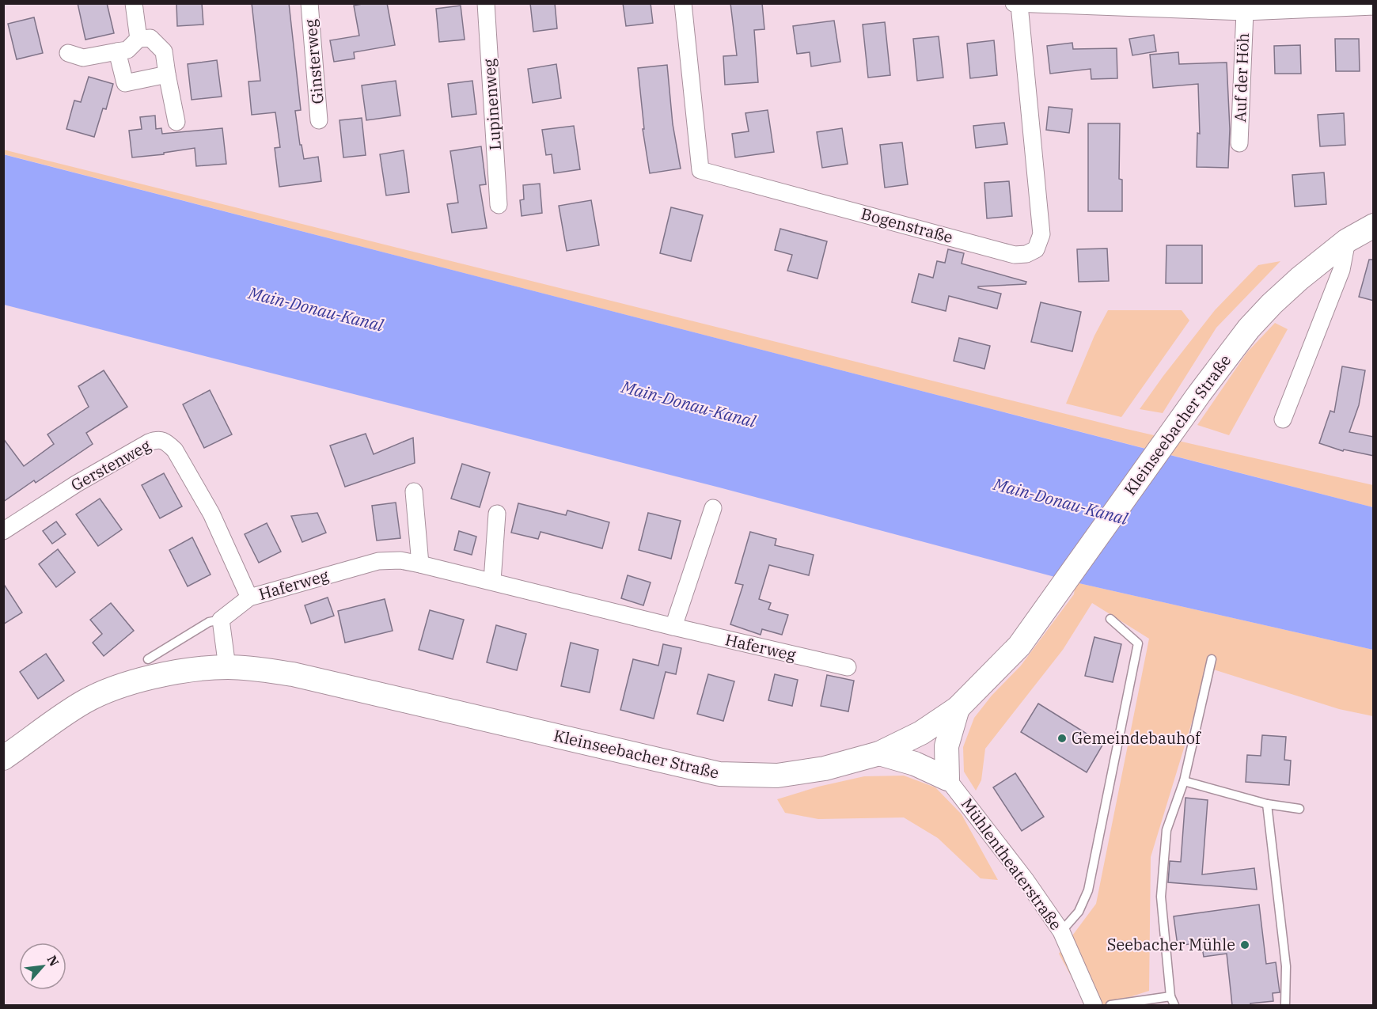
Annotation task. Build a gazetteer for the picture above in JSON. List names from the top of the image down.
{
  "streets": {
    "street": [
      "Ginsterweg",
      "Auf der Höh",
      "Lupinenweg",
      "Bogenstraße",
      "Kleinseebacher Straße",
      "Gerstenweg",
      "Haferweg",
      "Mühlentheaterstraße"
    ]
  },
  "crossings": [
    ["Gerstenweg", "Haferweg"]
  ],
  "water": ["Main-Donau-Kanal"],
  "places": ["Gemeindebauhof", "Seebacher Mühle"],
  "north": "top right"
}
